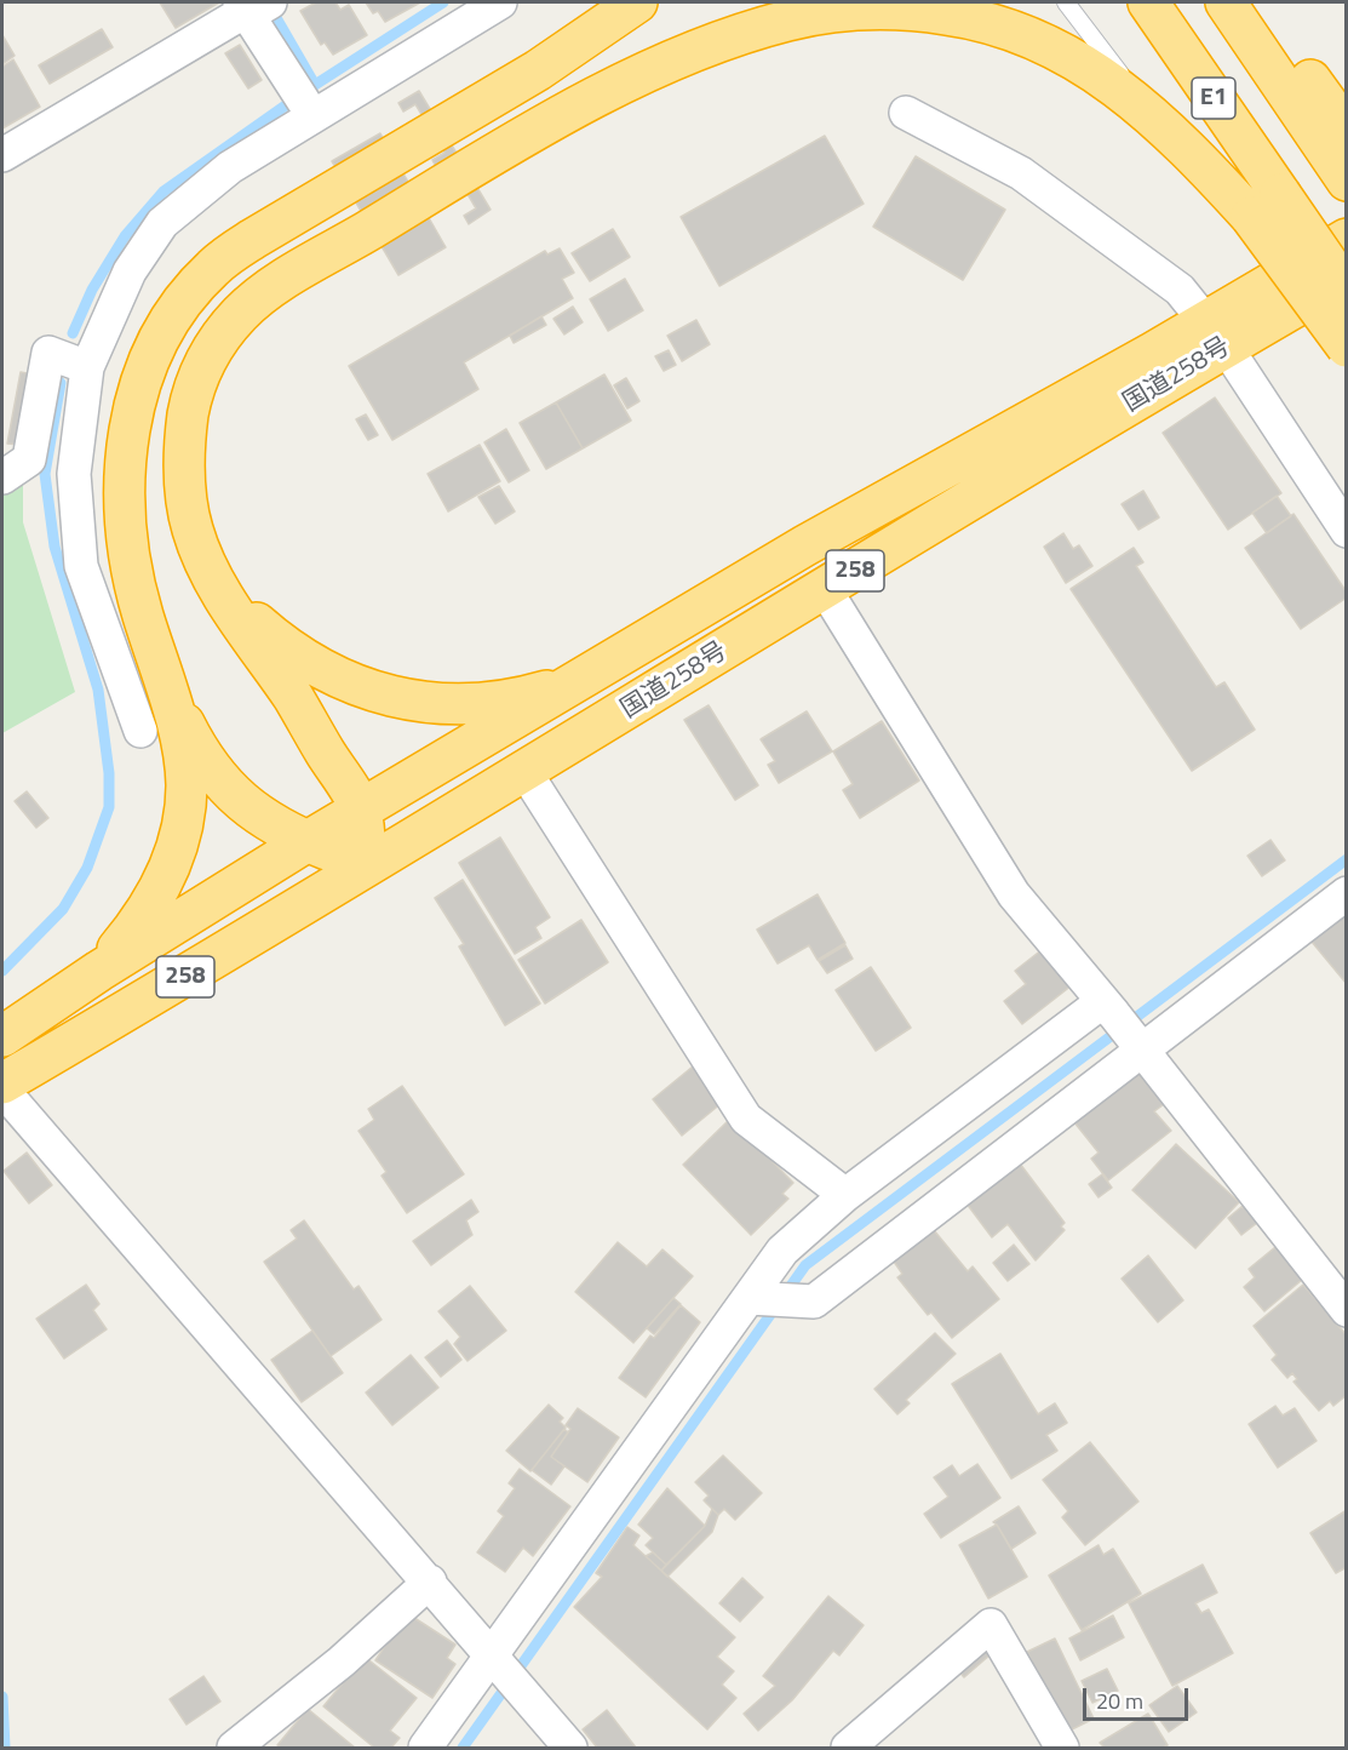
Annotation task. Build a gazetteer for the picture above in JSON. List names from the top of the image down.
{
  "streets": {
    "highway": ["E1", "国道258号", "258"]
  },
  "scale_bar": "20 m"
}
